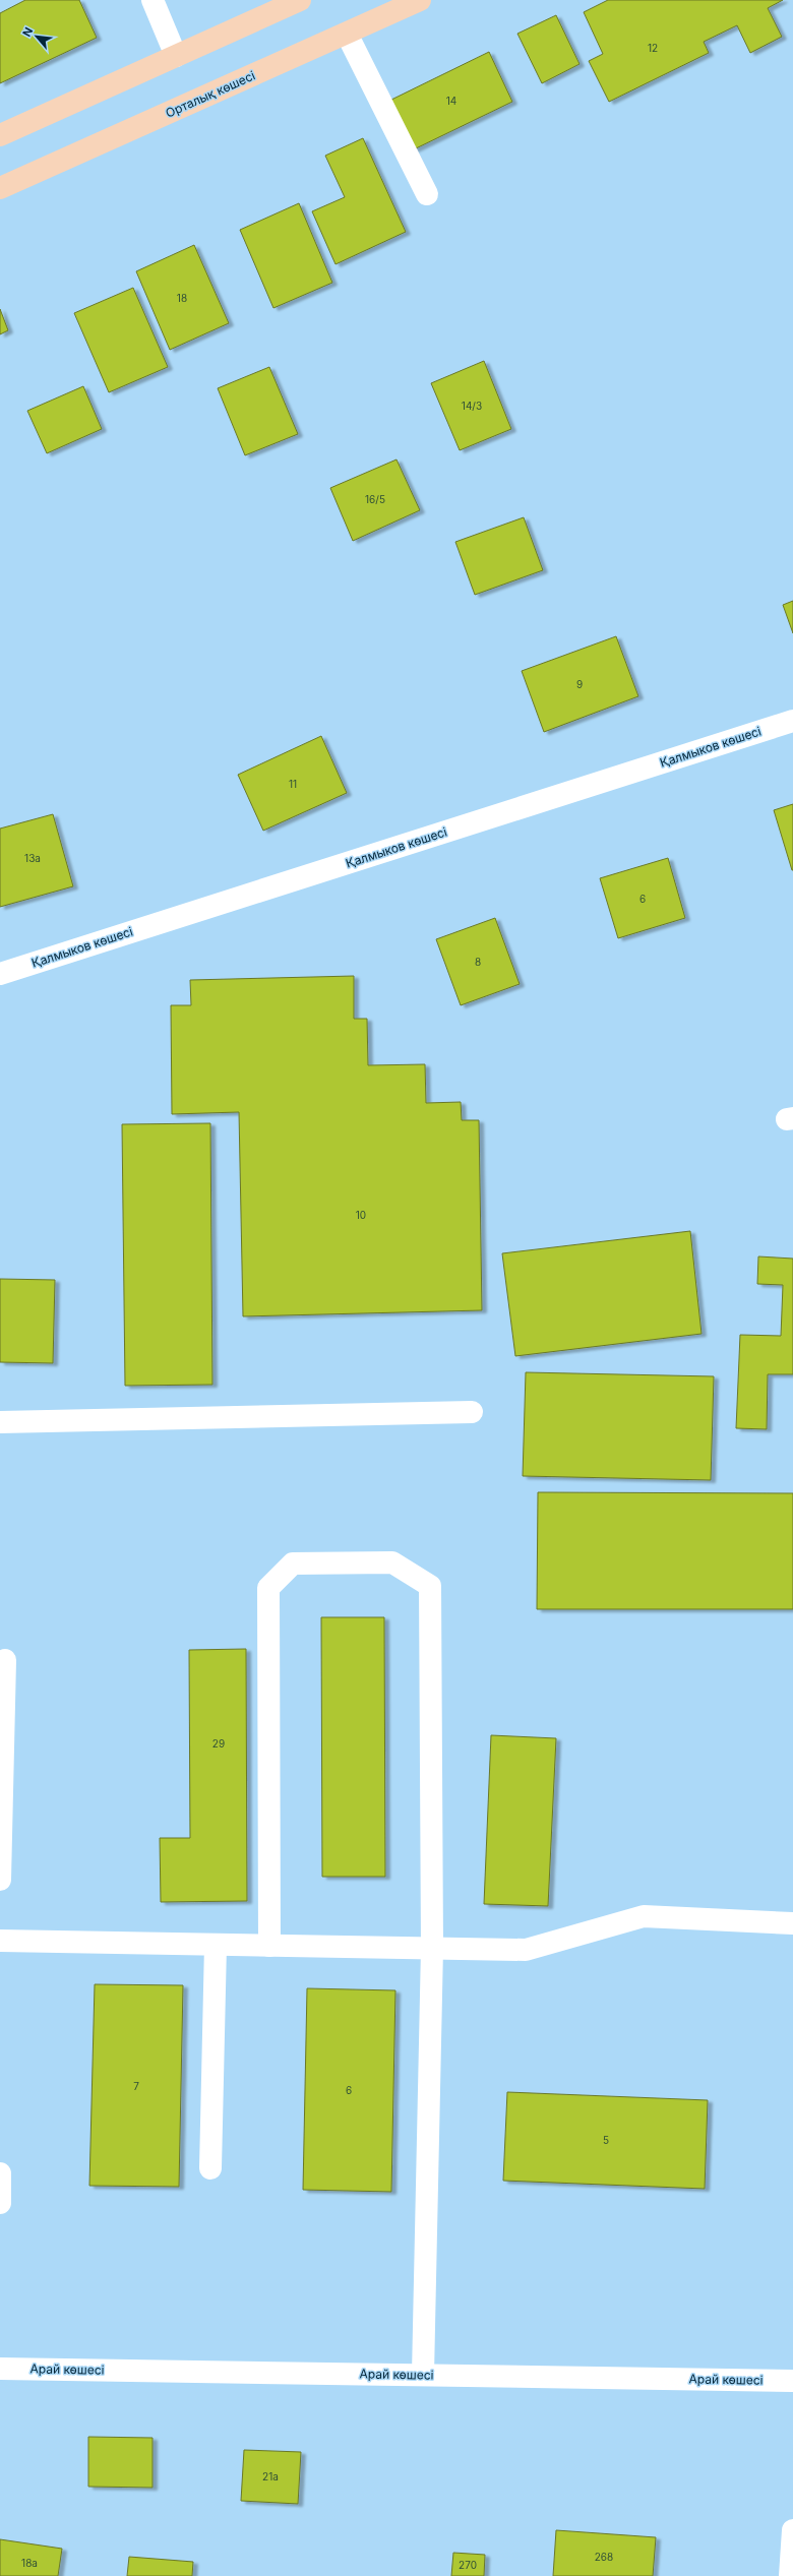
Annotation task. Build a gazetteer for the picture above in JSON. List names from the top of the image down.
{
  "streets": {
    "main road": ["Орталық көшесі"],
    "street": ["Қалмыков көшесі", "Арай көшесі"]
  },
  "house_numbers": [
    "12",
    "14",
    "18",
    "14/3",
    "16/5",
    "9",
    "11",
    "13а",
    "6",
    "8",
    "10",
    "29",
    "7",
    "6",
    "5",
    "21а",
    "268",
    "18а",
    "270"
  ],
  "north": "top left"
}
